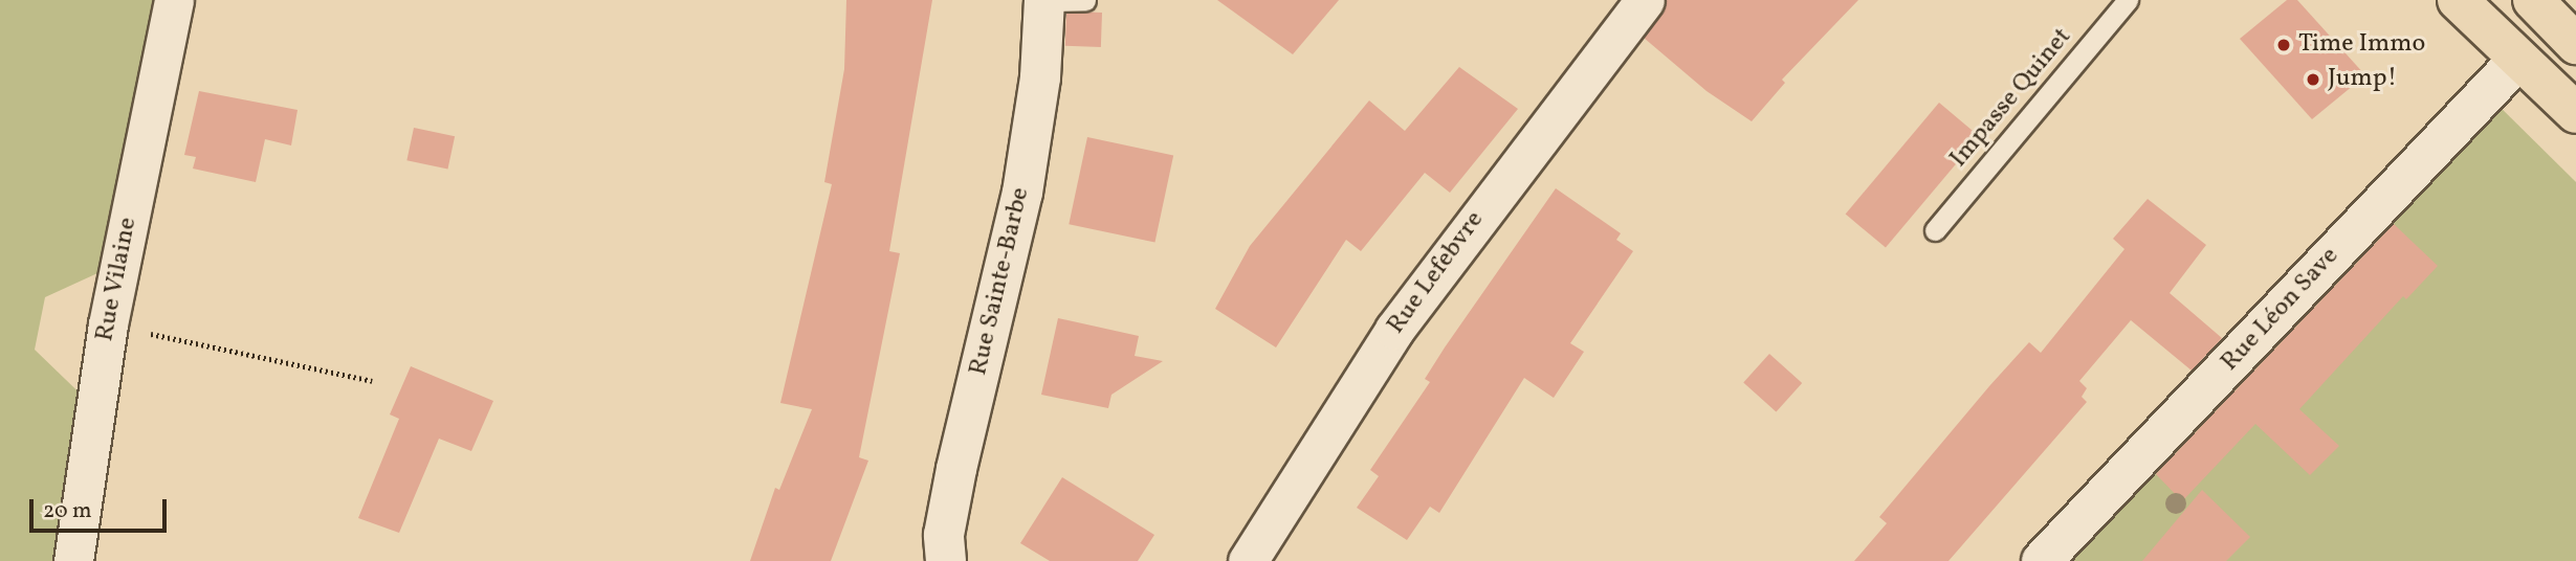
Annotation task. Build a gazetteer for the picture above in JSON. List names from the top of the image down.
{
  "streets": {
    "street": [
      "Rue Lefebvre",
      "Rue Vilaine",
      "Rue Sainte-Barbe",
      "Rue Léon Save"
    ],
    "lane": ["Impasse Quinet"]
  },
  "places": ["Time Immo", "Jump!"],
  "scale_bar": "20 m"
}
